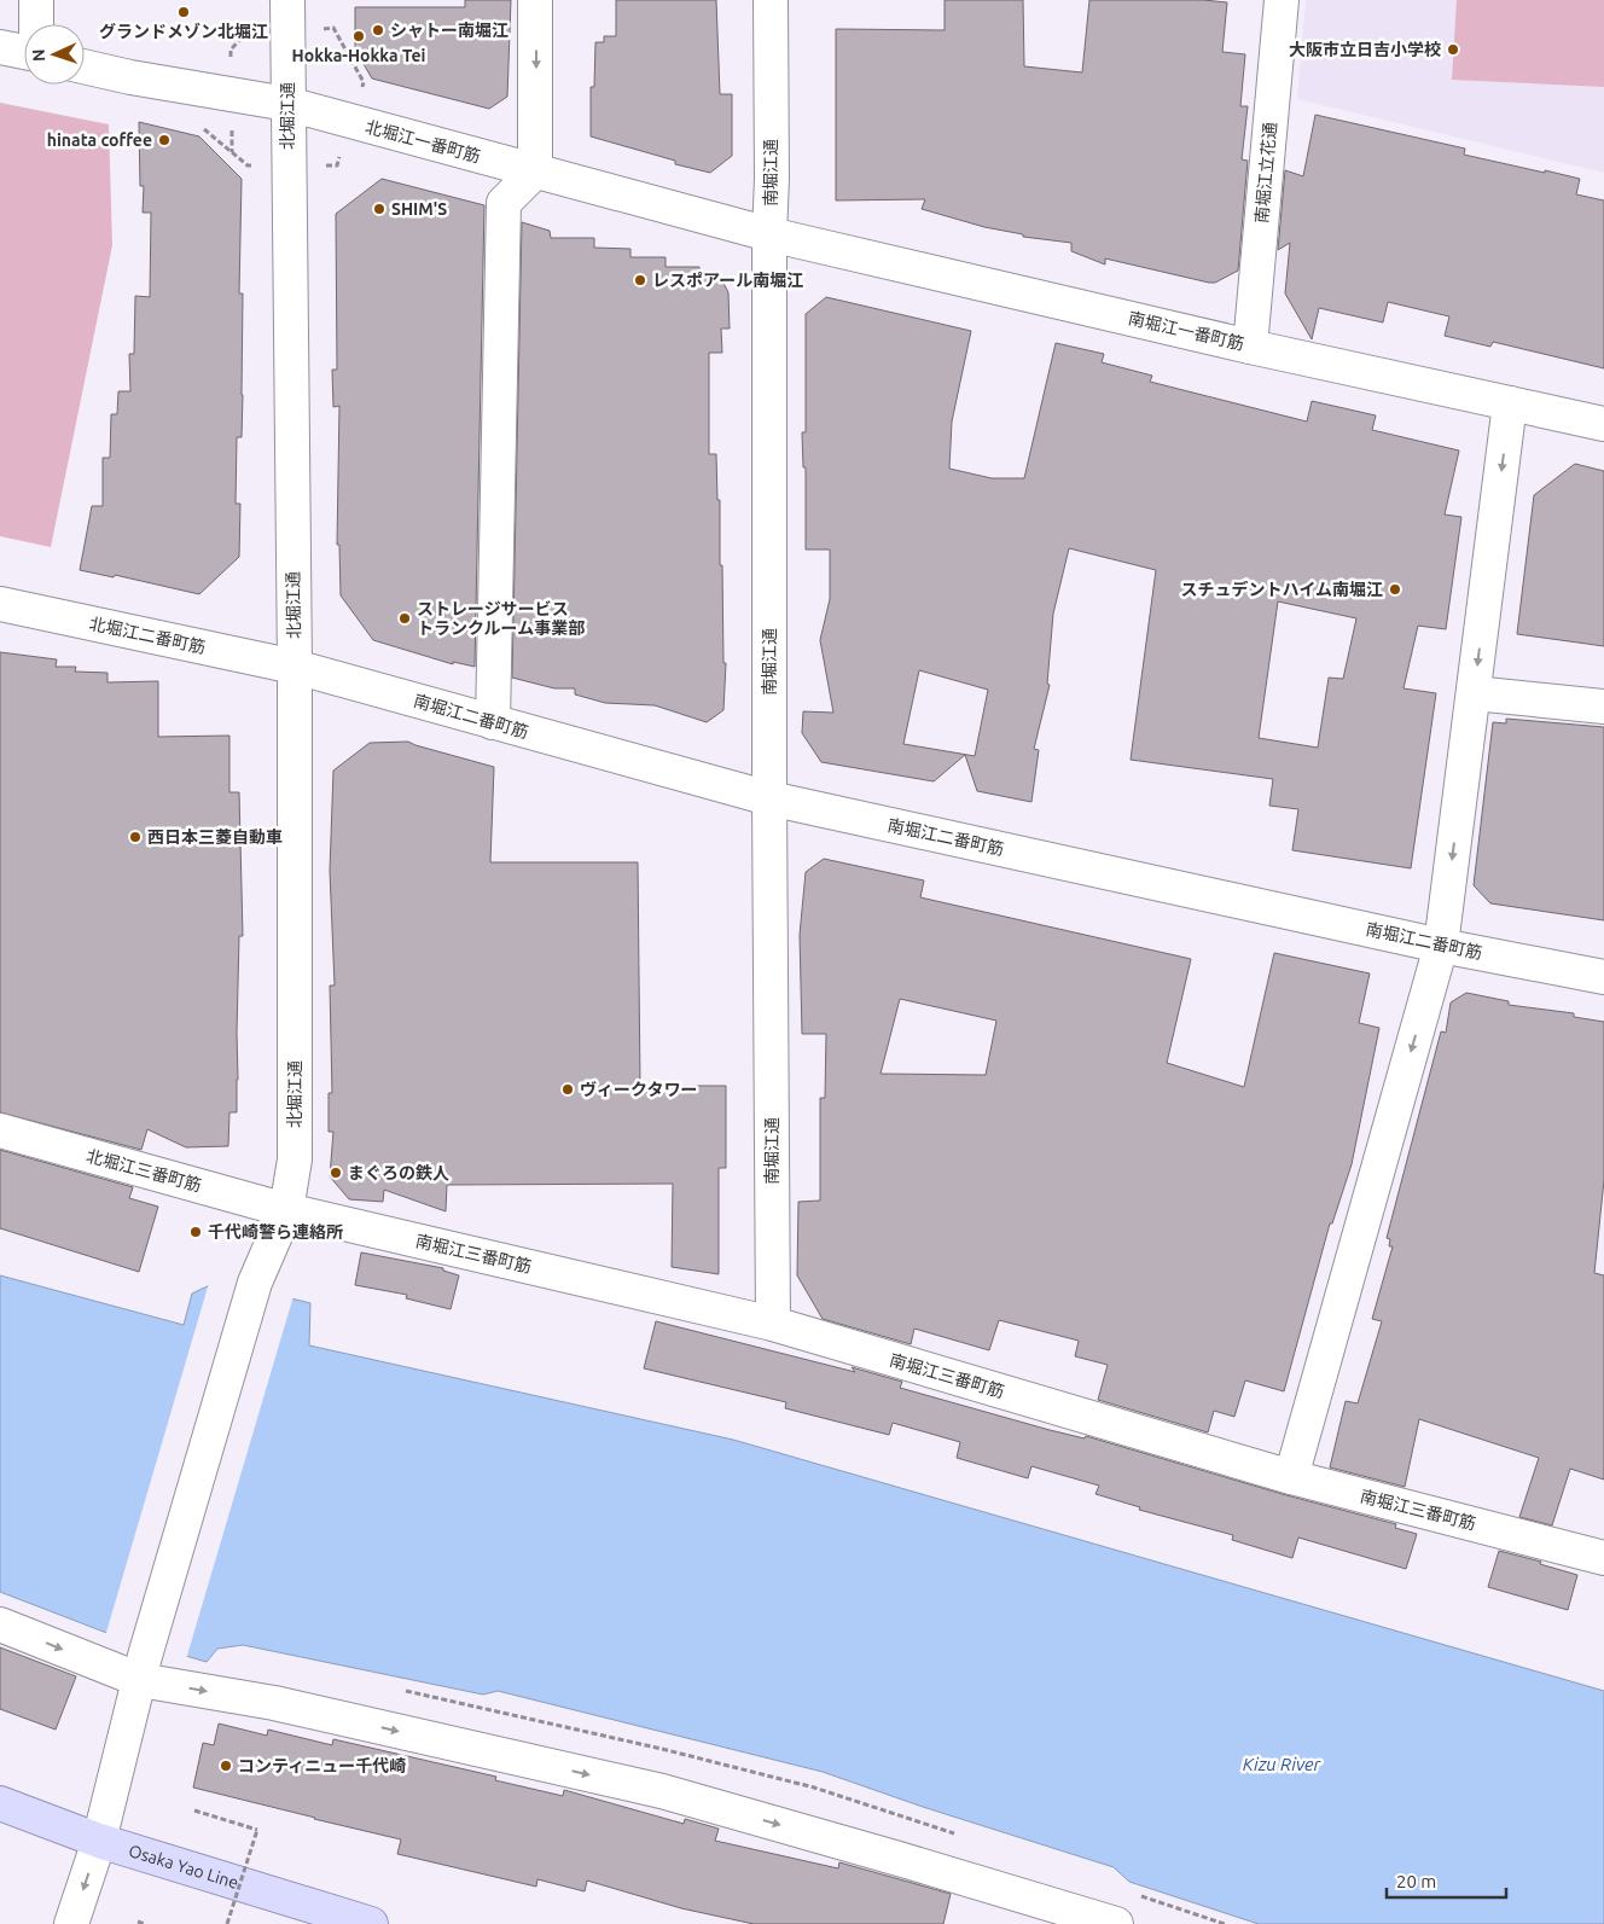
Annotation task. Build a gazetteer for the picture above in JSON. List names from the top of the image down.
{
  "streets": {
    "main road": ["Osaka Yao Line"],
    "street": [
      "北堀江通",
      "北堀江一番町筋",
      "南堀江通",
      "南堀江立花通",
      "南堀江一番町筋",
      "北堀江二番町筋",
      "南堀江二番町筋",
      "北堀江三番町筋",
      "南堀江三番町筋"
    ]
  },
  "crossings": [
    ["北堀江通", "北堀江一番町筋"],
    ["北堀江通", "北堀江二番町筋"],
    ["北堀江通", "南堀江二番町筋"],
    ["北堀江通", "北堀江三番町筋"],
    ["北堀江通", "南堀江三番町筋"],
    ["北堀江通", "Osaka Yao Line"],
    ["北堀江一番町筋", "南堀江通"],
    ["北堀江一番町筋", "南堀江一番町筋"],
    ["南堀江通", "南堀江一番町筋"],
    ["南堀江通", "南堀江二番町筋"],
    ["南堀江通", "南堀江三番町筋"],
    ["南堀江立花通", "南堀江一番町筋"],
    ["北堀江二番町筋", "南堀江二番町筋"],
    ["北堀江三番町筋", "南堀江三番町筋"]
  ],
  "water": ["Kizu River"],
  "places": [
    "グランドメゾン北堀江",
    "シャトー南堀江",
    "Hokka-Hokka Tei",
    "大阪市立日吉小学校",
    "hinata coffee",
    "SHIM'S",
    "レスポアール南堀江",
    "スチュデントハイム南堀江",
    "ストレージサービス トランクルーム事業部",
    "西日本三菱自動車",
    "ヴィークタワー",
    "まぐろの鉄人",
    "千代崎警ら連絡所",
    "コンティニュー千代崎"
  ],
  "scale_bar": "20 m",
  "north": "left"
}
